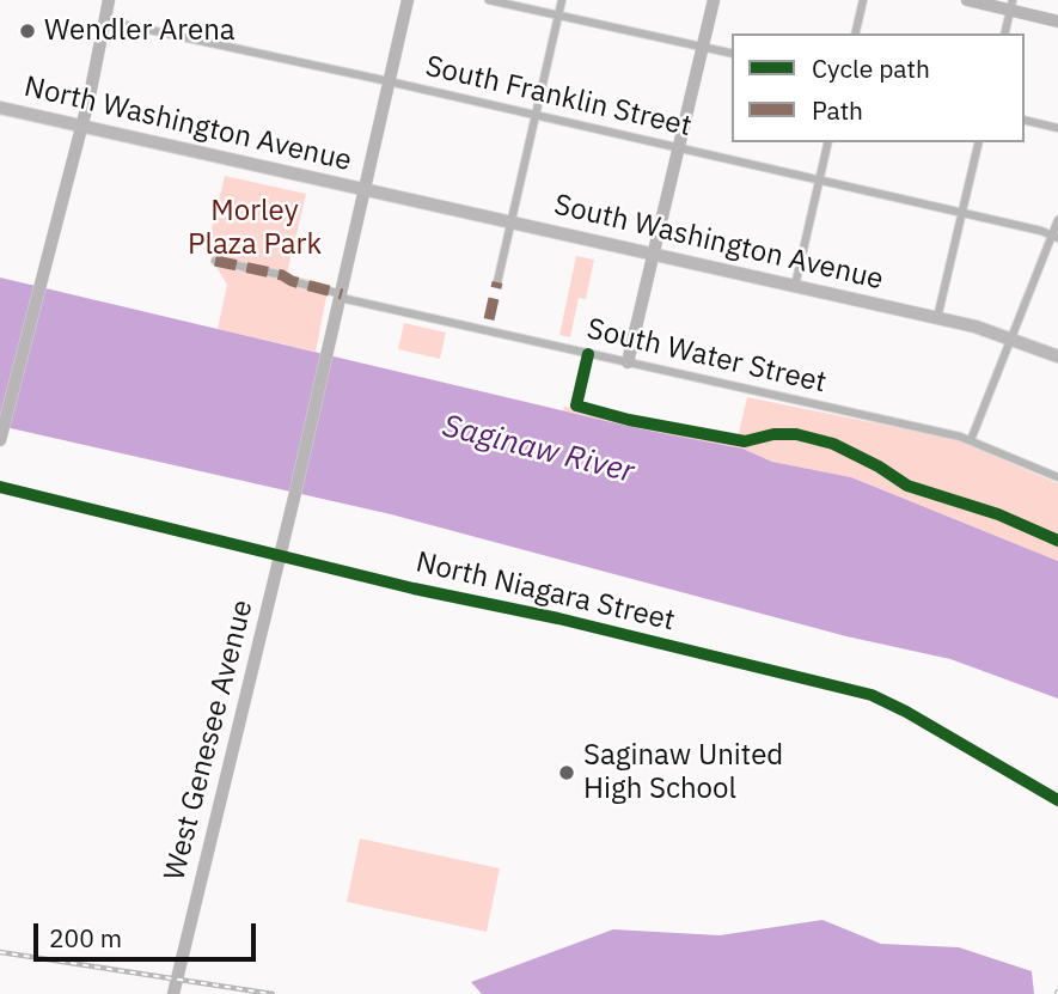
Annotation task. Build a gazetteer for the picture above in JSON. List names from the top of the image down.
{
  "streets": {
    "main road": ["North Washington Avenue", "South Washington Avenue", "West Genesee Avenue"],
    "street": ["South Franklin Street", "South Water Street", "North Niagara Street"]
  },
  "crossings": [
    ["South Franklin Street", "West Genesee Avenue"],
    ["North Washington Avenue", "South Washington Avenue"],
    ["North Washington Avenue", "West Genesee Avenue"],
    ["South Washington Avenue", "West Genesee Avenue"],
    ["South Water Street", "West Genesee Avenue"],
    ["North Niagara Street", "West Genesee Avenue"]
  ],
  "water": ["Saginaw River"],
  "parks": ["Morley Plaza Park"],
  "places": ["Wendler Arena", "Saginaw United High School"],
  "legend": ["Cycle path", "Path"],
  "scale_bar": "200 m"
}
